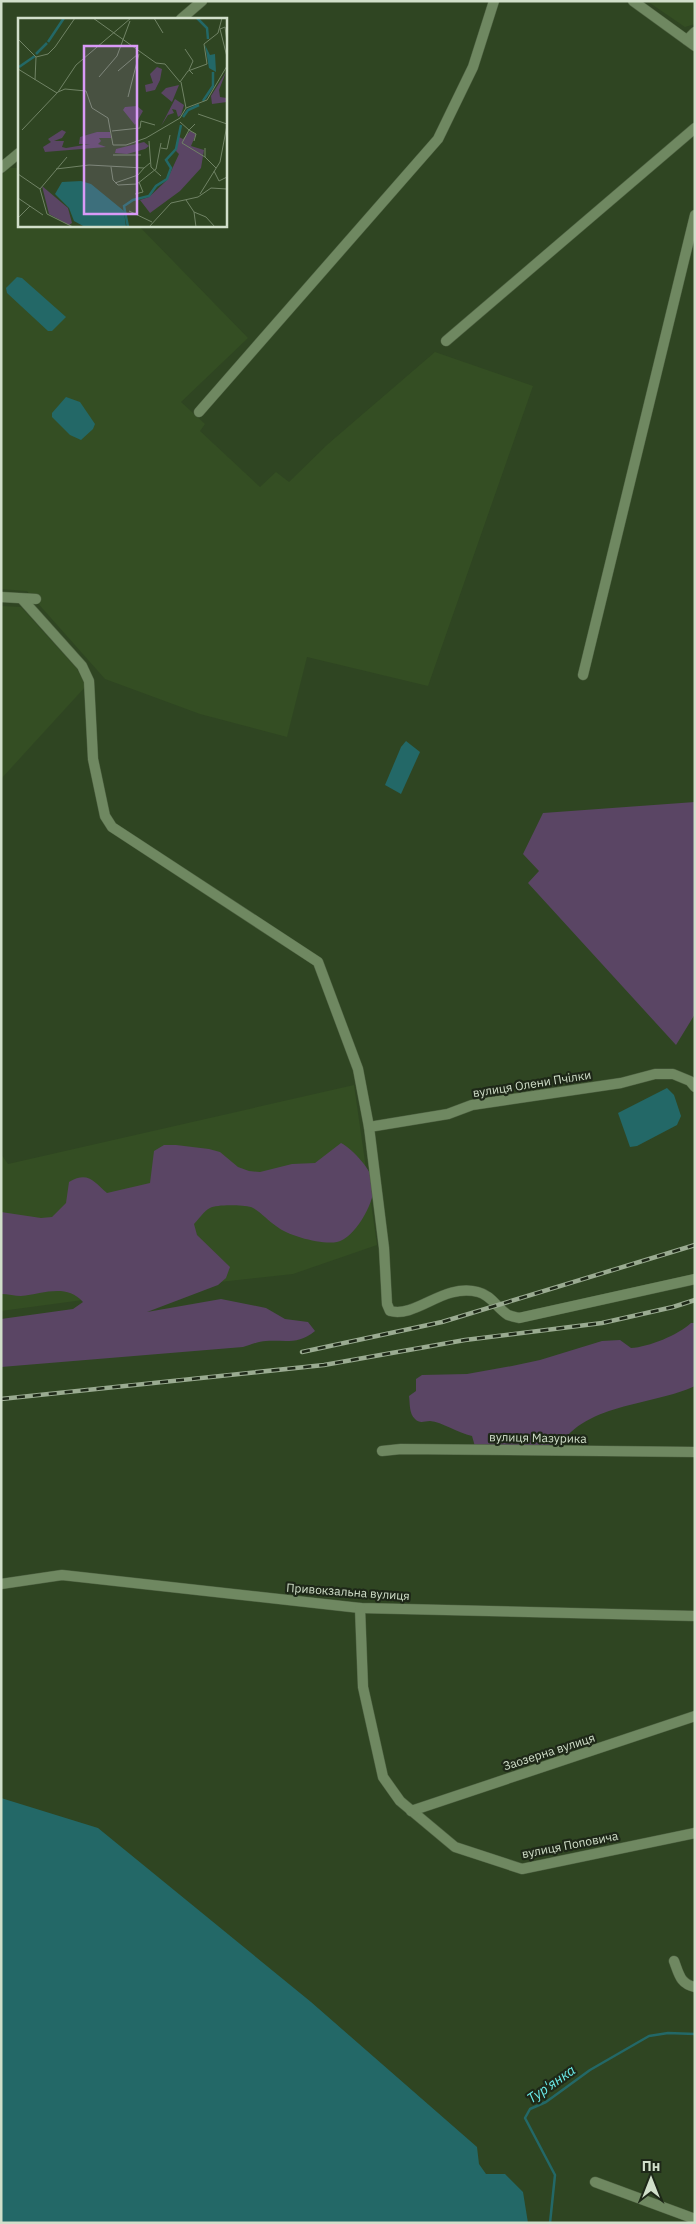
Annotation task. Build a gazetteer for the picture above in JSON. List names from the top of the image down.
{
  "streets": {
    "street": [
      "вулиця Олени Пчілки",
      "вулиця Мазурика",
      "Привокзальна вулиця",
      "Заозерна вулиця",
      "вулиця Поповича"
    ]
  },
  "crossings": [
    ["Привокзальна вулиця", "вулиця Поповича"],
    ["Заозерна вулиця", "вулиця Поповича"]
  ],
  "water": ["Тур'янка"],
  "north": "top"
}
